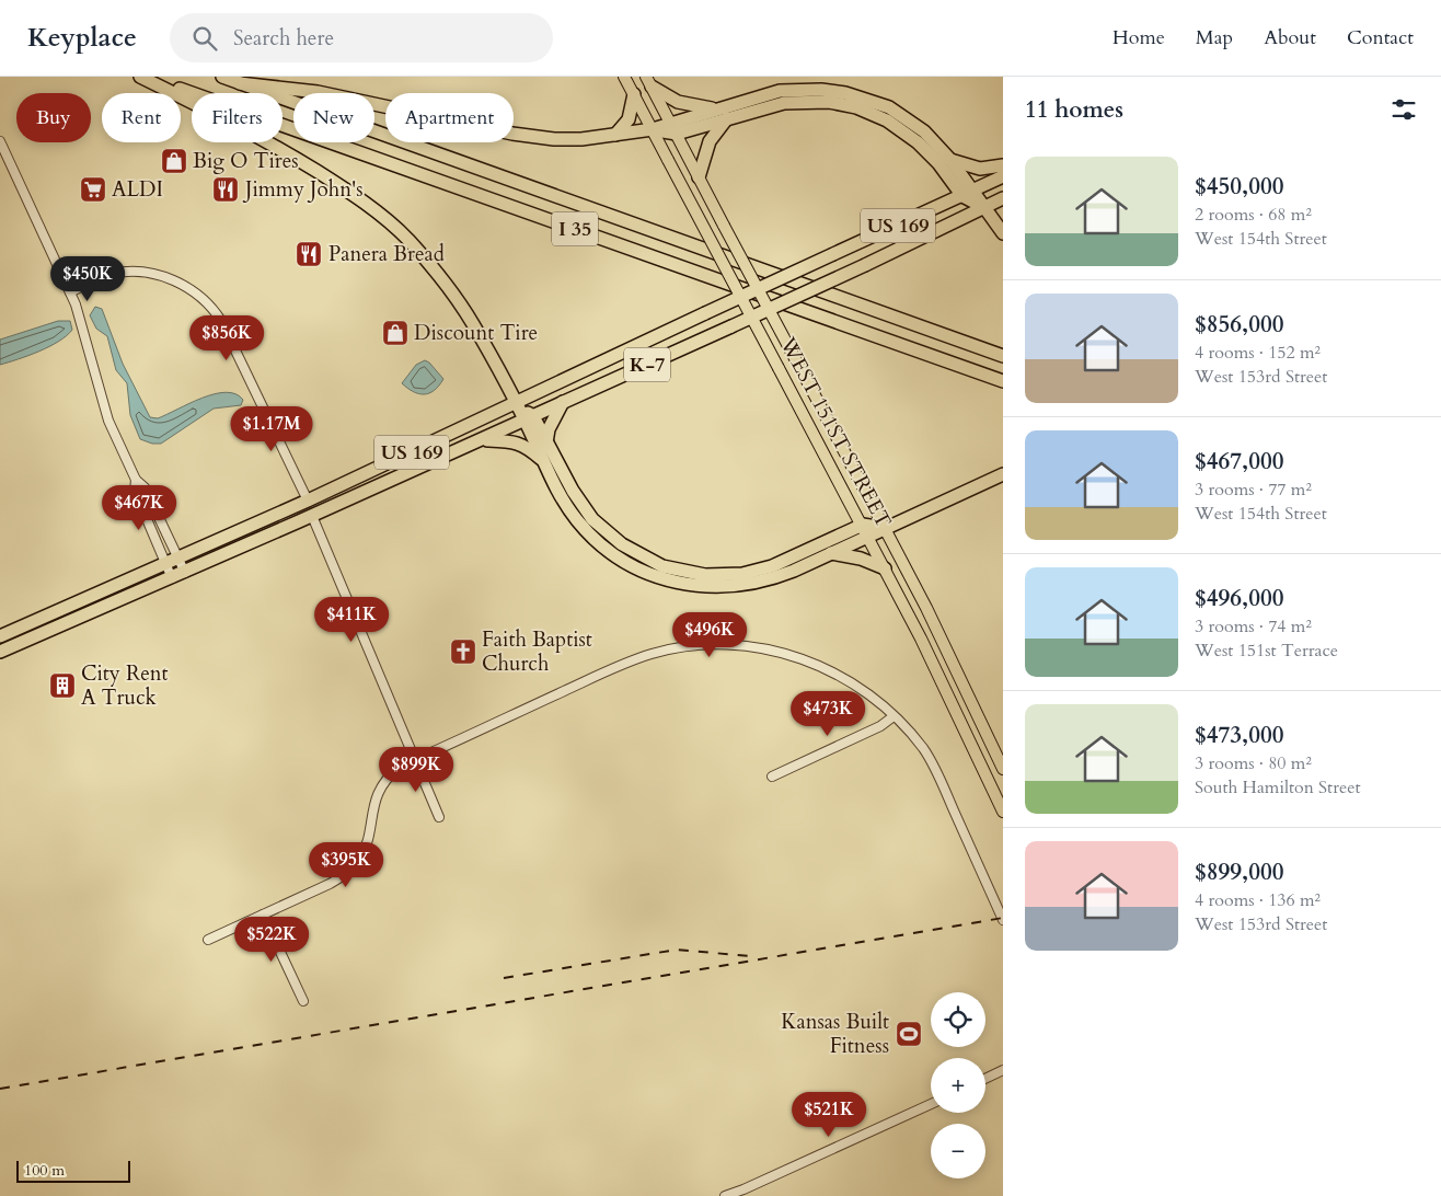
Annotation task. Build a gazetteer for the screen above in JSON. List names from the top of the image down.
{
  "streets": {
    "highway": ["US 169", "I 35", "K-7"],
    "main road": ["WEST 151ST STREET"]
  },
  "crossings": [
    ["US 169", "K-7"],
    ["US 169", "WEST 151ST STREET"]
  ],
  "places": {
    "shop": ["Big O Tires", "Discount Tire"],
    "supermarket": ["ALDI"],
    "restaurant": ["Jimmy John's", "Panera Bread"],
    "church": ["Faith Baptist Church"],
    "building": ["City Rent A Truck"],
    "sports": ["Kansas Built Fitness"]
  },
  "scale_bar": "100 m",
  "page": {
    "header": "Keyplace",
    "search": "Search here",
    "nav": [
      "Home",
      "Map",
      "About",
      "Contact"
    ],
    "heading": "11 homes",
    "chip": [
      "Buy",
      "Rent",
      "Filters",
      "New",
      "Apartment"
    ],
    "list": [
      {
        "name": "$450,000",
        "note": "2 rooms · 68 m² · West 154th Street"
      },
      {
        "name": "$856,000",
        "note": "4 rooms · 152 m² · West 153rd Street"
      },
      {
        "name": "$467,000",
        "note": "3 rooms · 77 m² · West 154th Street"
      },
      {
        "name": "$496,000",
        "note": "3 rooms · 74 m² · West 151st Terrace"
      },
      {
        "name": "$473,000",
        "note": "3 rooms · 80 m² · South Hamilton Street"
      },
      {
        "name": "$899,000",
        "note": "4 rooms · 136 m² · West 153rd Street"
      }
    ],
    "price": [
      "$450K",
      "$856K",
      "$1.17M",
      "$467K",
      "$411K",
      "$496K",
      "$473K",
      "$899K",
      "$395K",
      "$522K",
      "$521K"
    ],
    "map_buttons": ["+", "−"],
    "scale": "100 m"
  }
}
